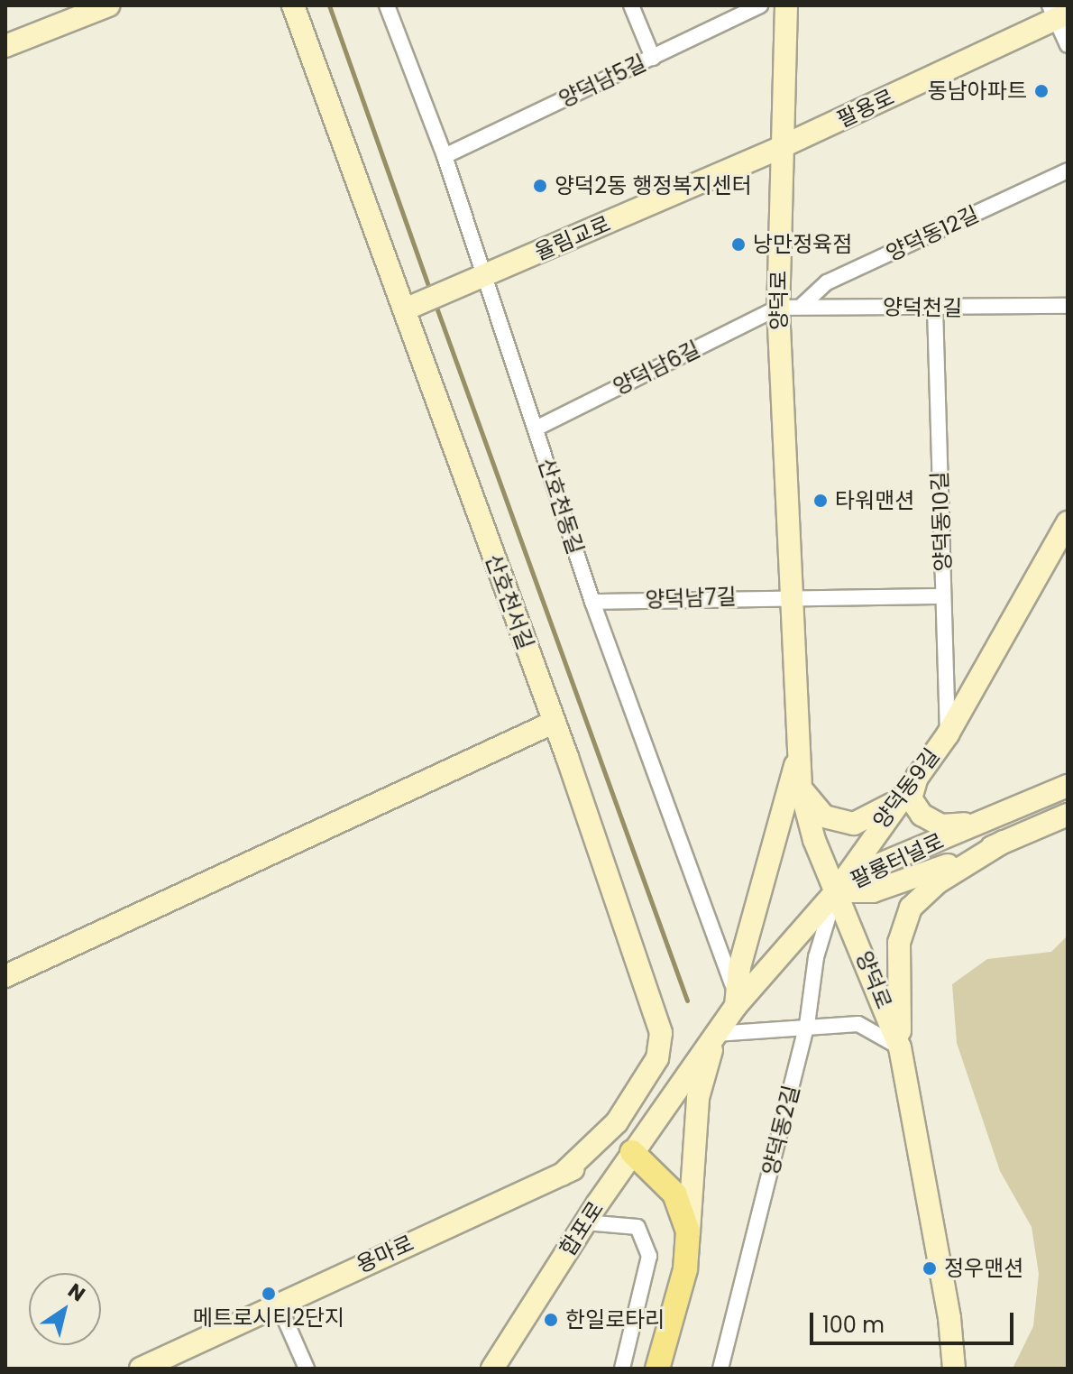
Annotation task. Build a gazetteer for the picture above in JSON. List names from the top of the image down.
{
  "streets": {
    "main road": [
      "팔용로",
      "율림교로",
      "양덕로",
      "산호천서길",
      "양덕동9길",
      "팔룡터널로",
      "합포로",
      "용마로"
    ],
    "street": [
      "양덕남5길",
      "양덕동12길",
      "양덕천길",
      "양덕남6길",
      "산호천동길",
      "양덕동10길",
      "양덕남7길",
      "양덕동2길"
    ]
  },
  "crossings": [
    ["양덕남5길", "산호천동길"],
    ["팔용로", "율림교로"],
    ["팔용로", "양덕로"],
    ["양덕동12길", "양덕천길"],
    ["율림교로", "양덕로"],
    ["율림교로", "산호천동길"],
    ["율림교로", "산호천서길"],
    ["양덕로", "양덕천길"],
    ["양덕로", "양덕남6길"],
    ["양덕로", "양덕남7길"],
    ["양덕로", "양덕동9길"],
    ["양덕로", "팔룡터널로"],
    ["양덕로", "양덕동2길"],
    ["양덕천길", "양덕남6길"],
    ["양덕천길", "양덕동10길"],
    ["양덕남6길", "산호천동길"],
    ["산호천동길", "양덕남7길"],
    ["산호천동길", "양덕동9길"],
    ["양덕동10길", "양덕동9길"],
    ["산호천서길", "용마로"],
    ["양덕동9길", "팔룡터널로"],
    ["양덕동9길", "양덕동2길"],
    ["양덕동9길", "합포로"],
    ["팔룡터널로", "양덕동2길"],
    ["합포로", "용마로"]
  ],
  "places": [
    "동남아파트",
    "양덕2동 행정복지센터",
    "낭만정육점",
    "타워맨션",
    "정우맨션",
    "메트로시티2단지",
    "한일로타리"
  ],
  "scale_bar": "100 m",
  "north": "top right"
}
